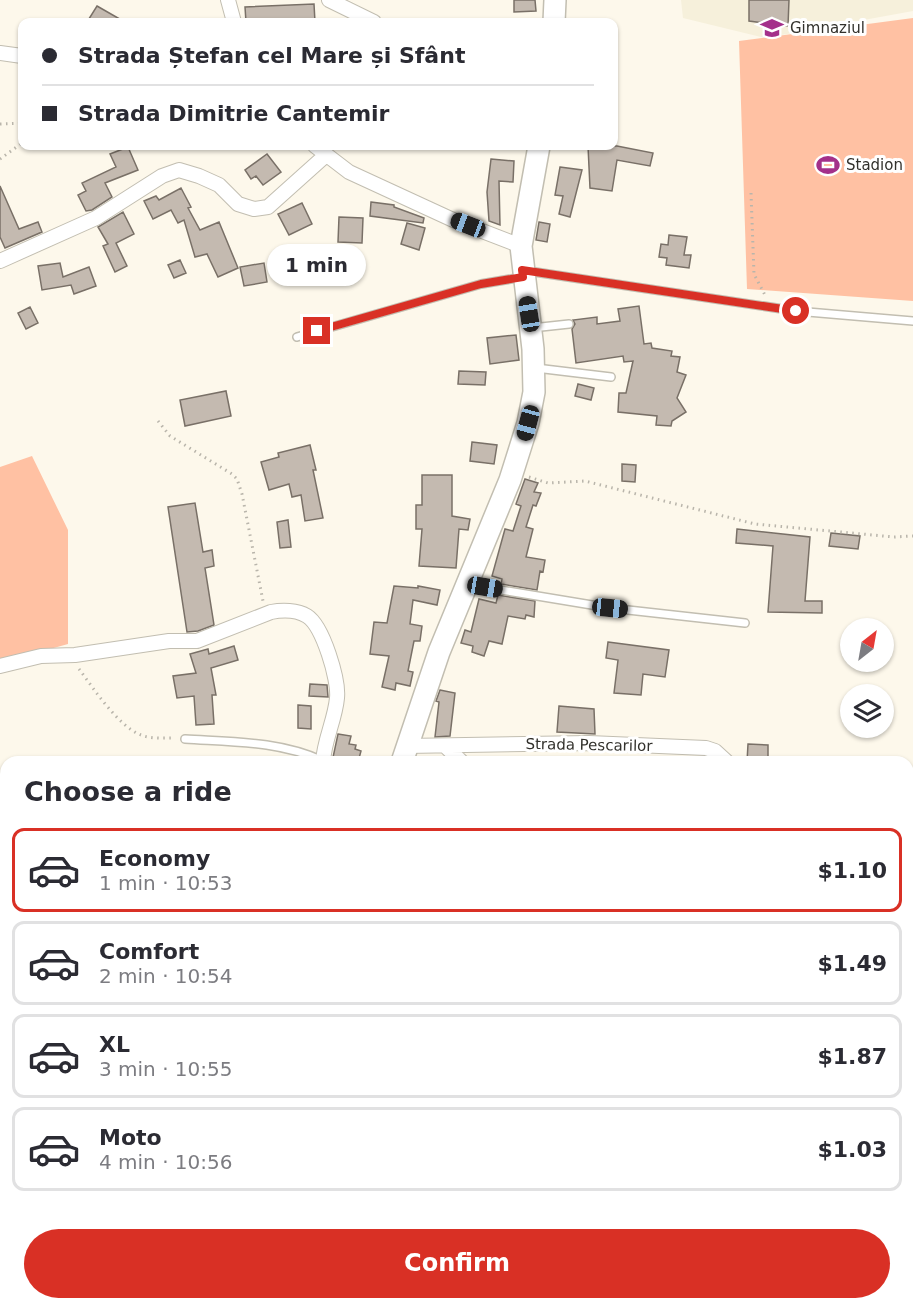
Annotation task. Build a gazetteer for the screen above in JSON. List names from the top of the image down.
{
  "streets": {
    "street": ["Strada Pescarilor"]
  },
  "places": {
    "school or university": ["Gimnaziul"],
    "sports": ["Stadion"]
  },
  "north": "top right",
  "page": {
    "banner": ["Strada Ștefan cel Mare și Sfânt", "Strada Dimitrie Cantemir"],
    "bubble": "1 min",
    "heading": "Choose a ride",
    "list": [
      {
        "name": "Economy",
        "note": "1 min · 10:53",
        "value": "$1.10"
      },
      {
        "name": "Comfort",
        "note": "2 min · 10:54",
        "value": "$1.49"
      },
      {
        "name": "XL",
        "note": "3 min · 10:55",
        "value": "$1.87"
      },
      {
        "name": "Moto",
        "note": "4 min · 10:56",
        "value": "$1.03"
      }
    ],
    "buttons": "Confirm"
  }
}
